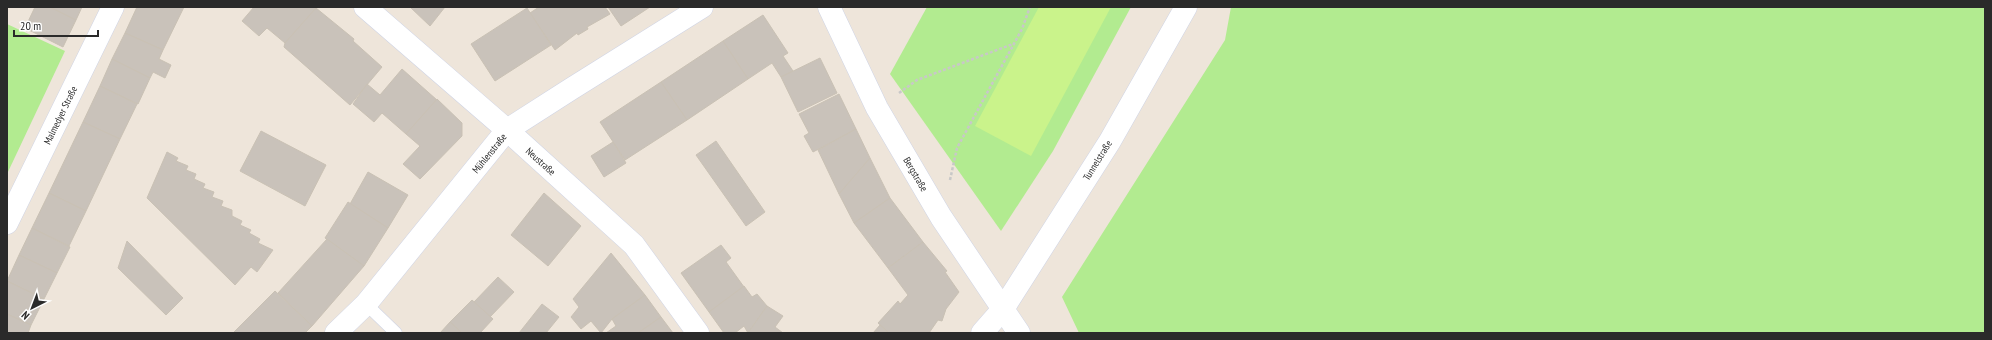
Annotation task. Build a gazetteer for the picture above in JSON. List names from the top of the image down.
{
  "streets": {
    "street": [
      "Malmedyer Straße",
      "Mühlenstraße",
      "Tunnelstraße",
      "Neustraße",
      "Bergstraße"
    ]
  },
  "crossings": [
    ["Mühlenstraße", "Neustraße"],
    ["Tunnelstraße", "Bergstraße"]
  ],
  "scale_bar": "20 m",
  "north": "bottom left"
}
